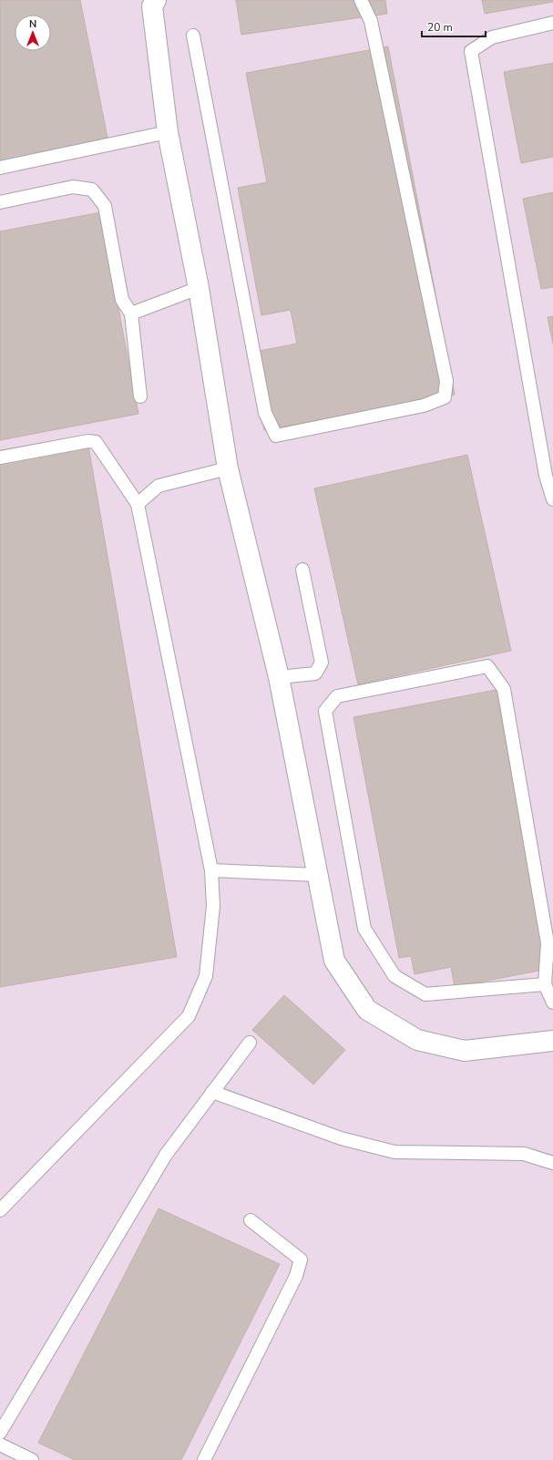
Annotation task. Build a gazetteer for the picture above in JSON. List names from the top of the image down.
{
  "scale_bar": "20 m",
  "north": "top"
}
